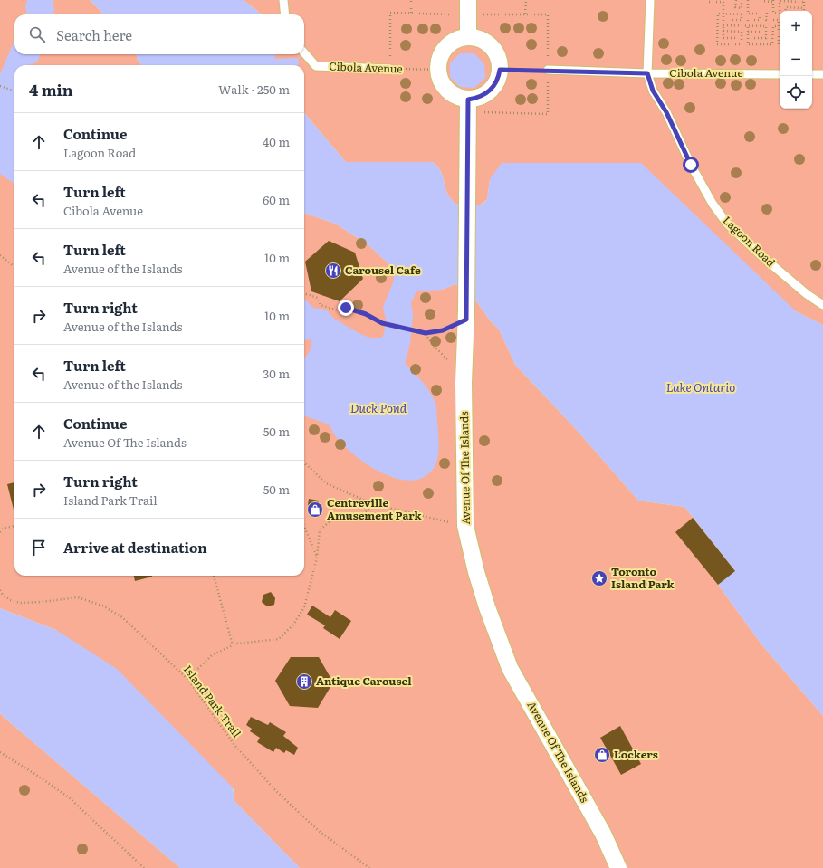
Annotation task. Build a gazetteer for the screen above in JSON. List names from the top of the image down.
{
  "streets": {
    "street": ["Avenue Of The Islands"],
    "lane": ["Cibola Avenue", "Lagoon Road"],
    "path": ["Island Park Trail"]
  },
  "crossings": [
    ["Cibola Avenue", "Lagoon Road"],
    ["Cibola Avenue", "Avenue Of The Islands"]
  ],
  "water": ["Lake Ontario", "Duck Pond"],
  "places": {
    "restaurant": ["Carousel Cafe"],
    "shop": ["Centreville Amusement Park", "Lockers"],
    "place": ["Toronto Island Park"],
    "building": ["Antique Carousel"]
  },
  "page": {
    "map_buttons": ["+", "−"],
    "search": "Search here",
    "heading": ["4 min", "Walk · 250 m"],
    "list": [
      ["Continue", "Lagoon Road", "40 m"],
      ["Turn left", "Cibola Avenue", "60 m"],
      ["Turn left", "Avenue of the Islands", "10 m"],
      ["Turn right", "Avenue of the Islands", "10 m"],
      ["Turn left", "Avenue of the Islands", "30 m"],
      ["Continue", "Avenue Of The Islands", "50 m"],
      ["Turn right", "Island Park Trail", "50 m"],
      "Arrive at destination"
    ]
  }
}
